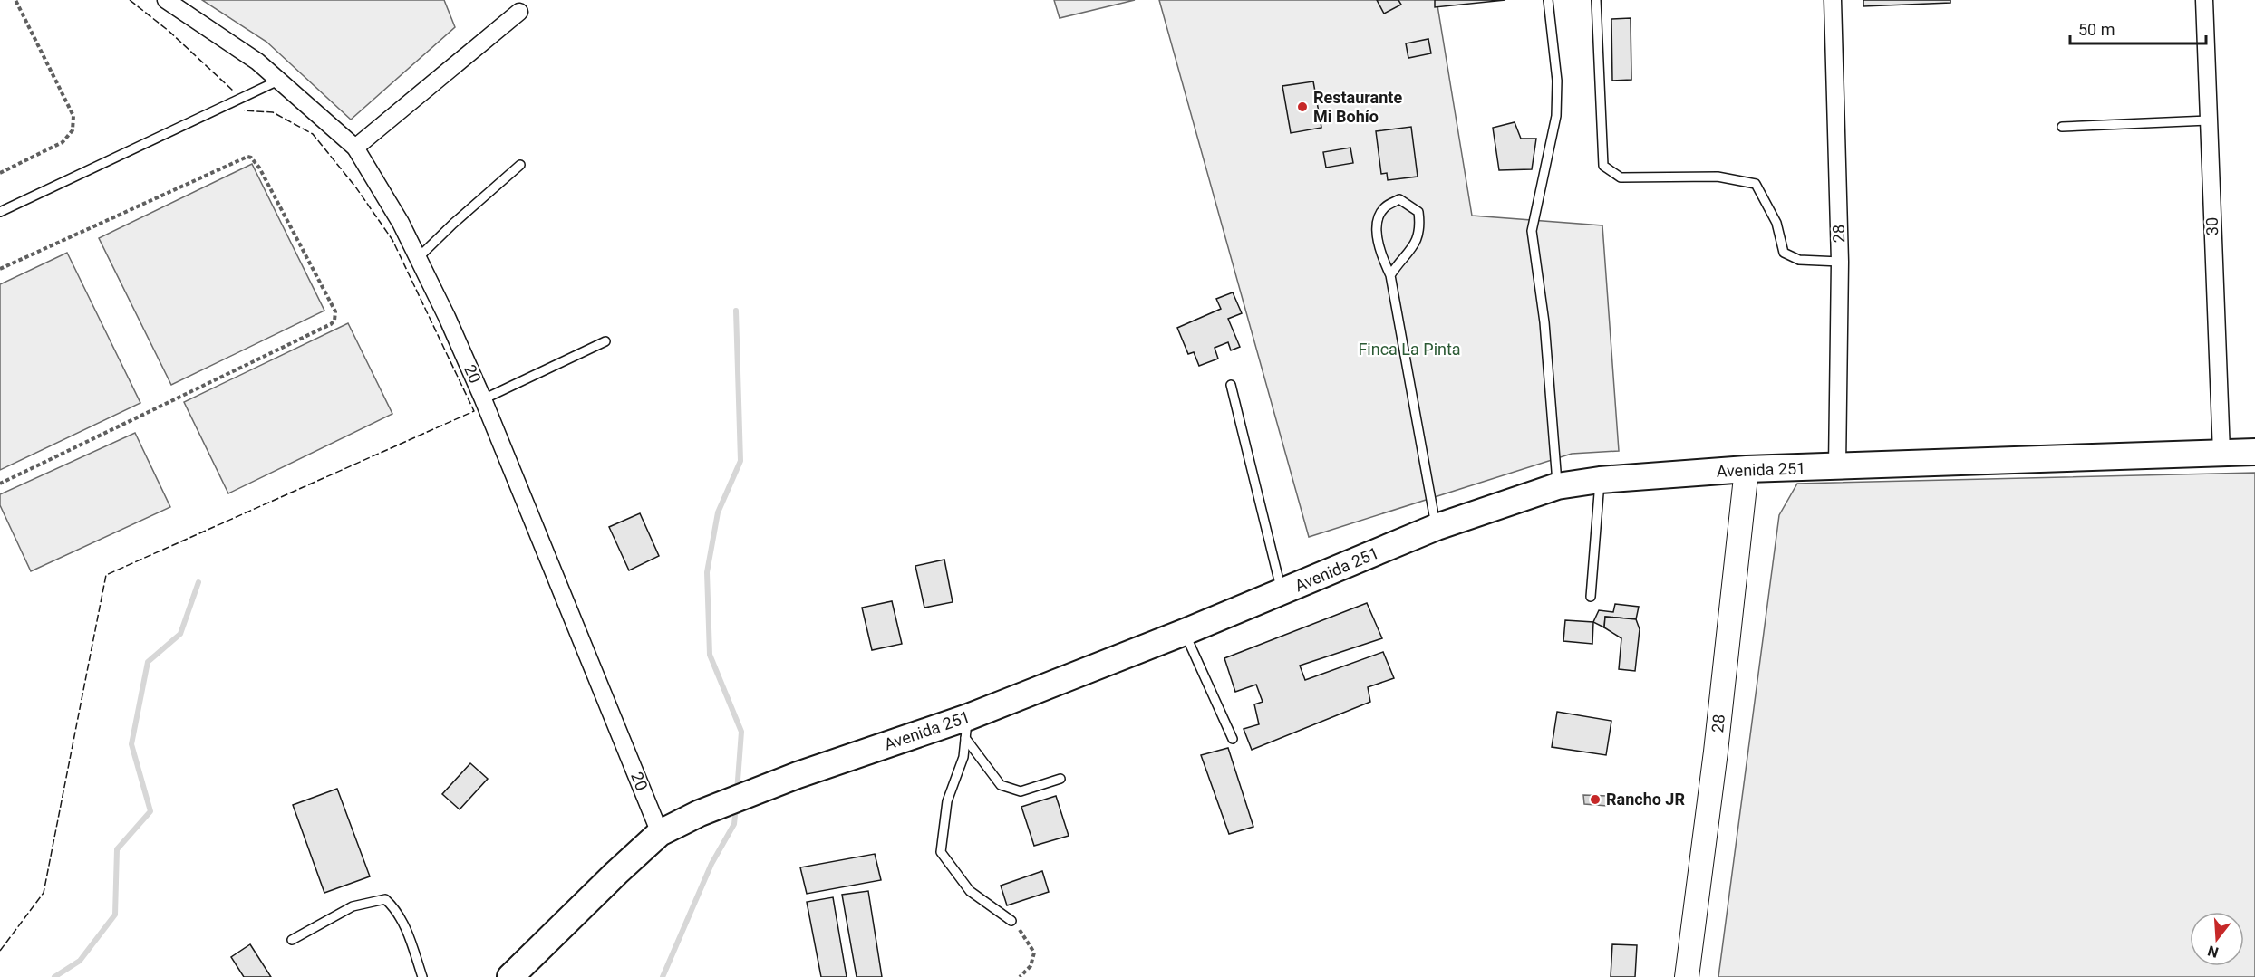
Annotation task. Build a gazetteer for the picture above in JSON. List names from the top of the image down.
{
  "streets": {
    "main road": ["Avenida 251"],
    "street": ["30", "28", "20"]
  },
  "crossings": [
    ["30", "Avenida 251"],
    ["28", "Avenida 251"],
    ["20", "Avenida 251"]
  ],
  "parks": ["Finca La Pinta"],
  "places": ["Restaurante Mi Bohío", "Rancho JR"],
  "scale_bar": "50 m",
  "north": "bottom"
}
